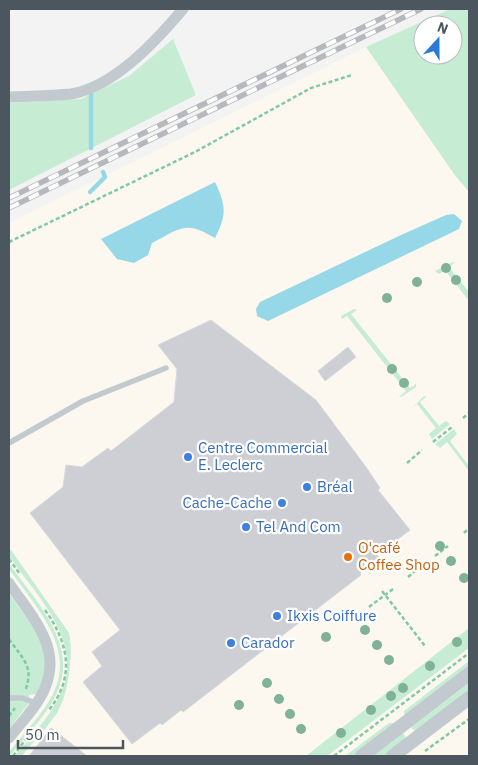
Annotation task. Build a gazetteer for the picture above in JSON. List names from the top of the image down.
{
  "places": [
    "Centre Commercial E. Leclerc",
    "Bréal",
    "Cache-Cache",
    "Tel And Com",
    "O'café Coffee Shop",
    "Ikxis Coiffure",
    "Carador"
  ],
  "scale_bar": "50 m",
  "north": "top"
}
